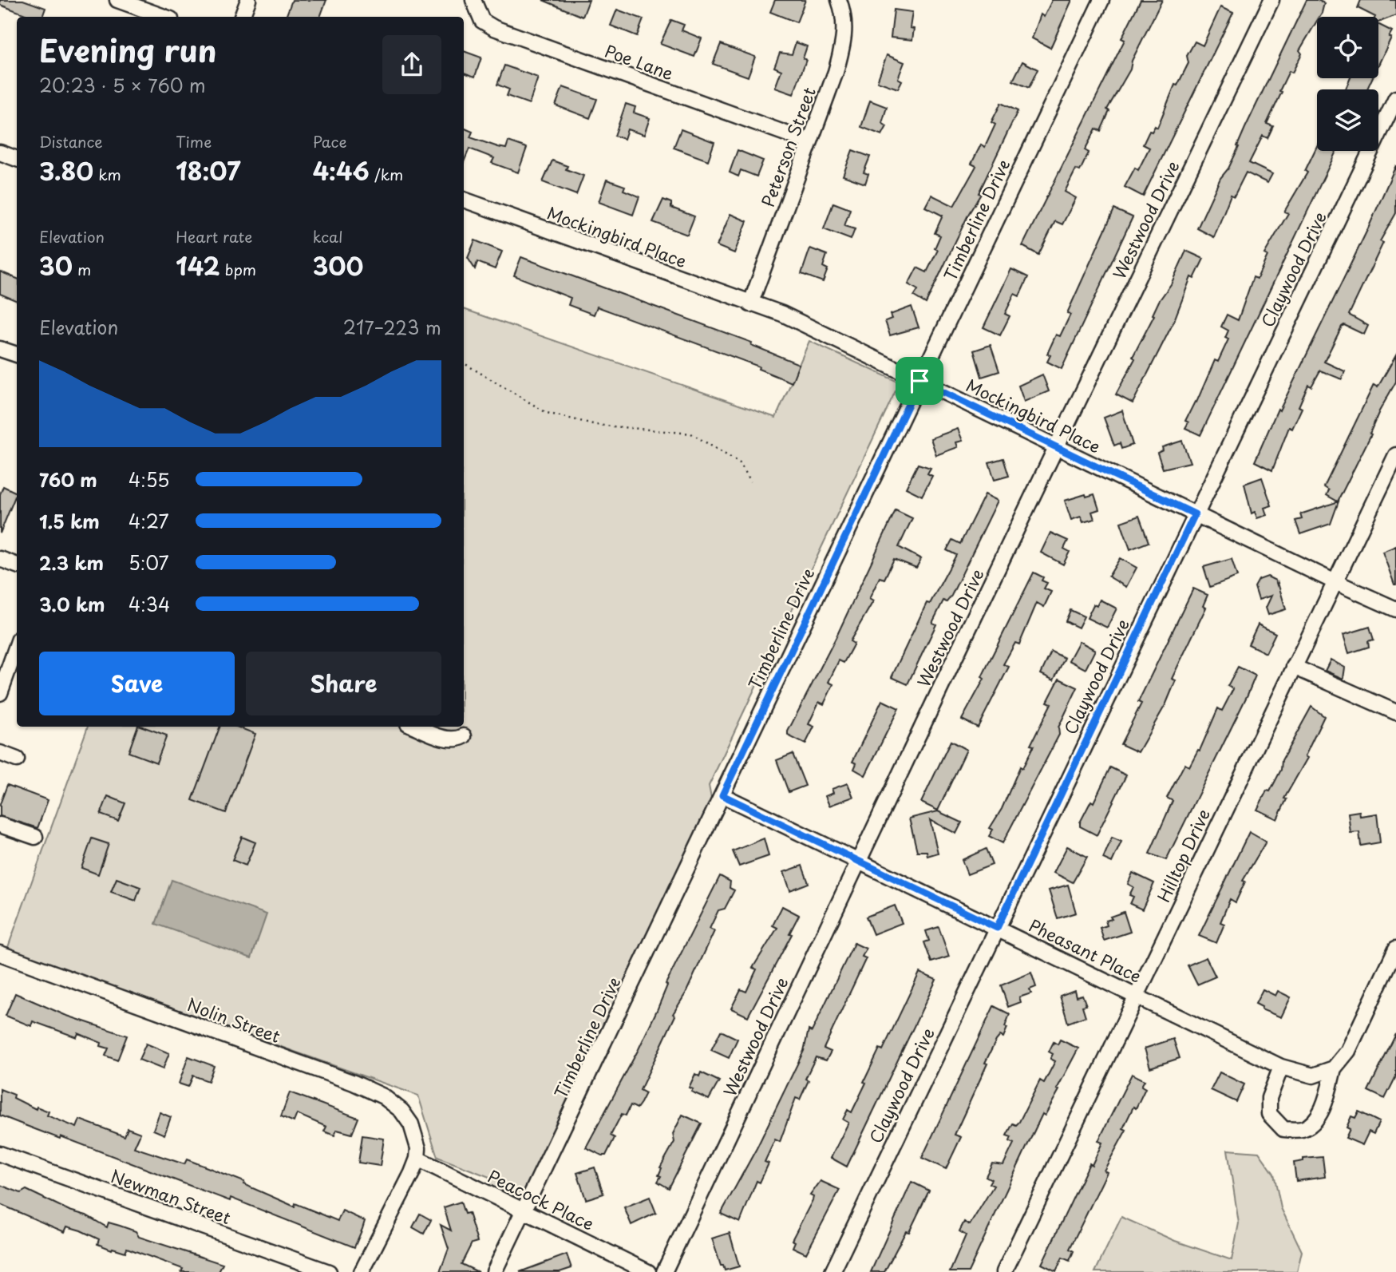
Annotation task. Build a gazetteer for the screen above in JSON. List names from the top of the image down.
{
  "streets": {
    "street": [
      "Poe Lane",
      "Peterson Street",
      "Timberline Drive",
      "Westwood Drive",
      "Mockingbird Place",
      "Claywood Drive",
      "Hilltop Drive",
      "Pheasant Place",
      "Nolin Street",
      "Newman Street",
      "Peacock Place"
    ]
  },
  "crossings": [
    ["Poe Lane", "Peterson Street"],
    ["Peterson Street", "Mockingbird Place"],
    ["Timberline Drive", "Mockingbird Place"],
    ["Timberline Drive", "Pheasant Place"],
    ["Timberline Drive", "Peacock Place"],
    ["Westwood Drive", "Mockingbird Place"],
    ["Westwood Drive", "Pheasant Place"],
    ["Mockingbird Place", "Claywood Drive"],
    ["Mockingbird Place", "Hilltop Drive"],
    ["Claywood Drive", "Pheasant Place"],
    ["Hilltop Drive", "Pheasant Place"],
    ["Nolin Street", "Peacock Place"]
  ],
  "page": {
    "heading": ["Evening run", "20:23 · 5 × 760 m"],
    "stats": [
      ["Distance", "3.80 km"],
      ["Time", "18:07"],
      ["Pace", "4:46 /km"],
      ["Elevation", "30 m"],
      ["Heart rate", "142 bpm"],
      ["kcal", "300"]
    ],
    "chart": ["Elevation", "217–223 m"],
    "list": [
      {
        "name": "760 m",
        "note": "4:55"
      },
      {
        "name": "1.5 km",
        "note": "4:27"
      },
      {
        "name": "2.3 km",
        "note": "5:07"
      },
      {
        "name": "3.0 km",
        "note": "4:34"
      }
    ],
    "buttons": ["Save", "Share"]
  }
}
